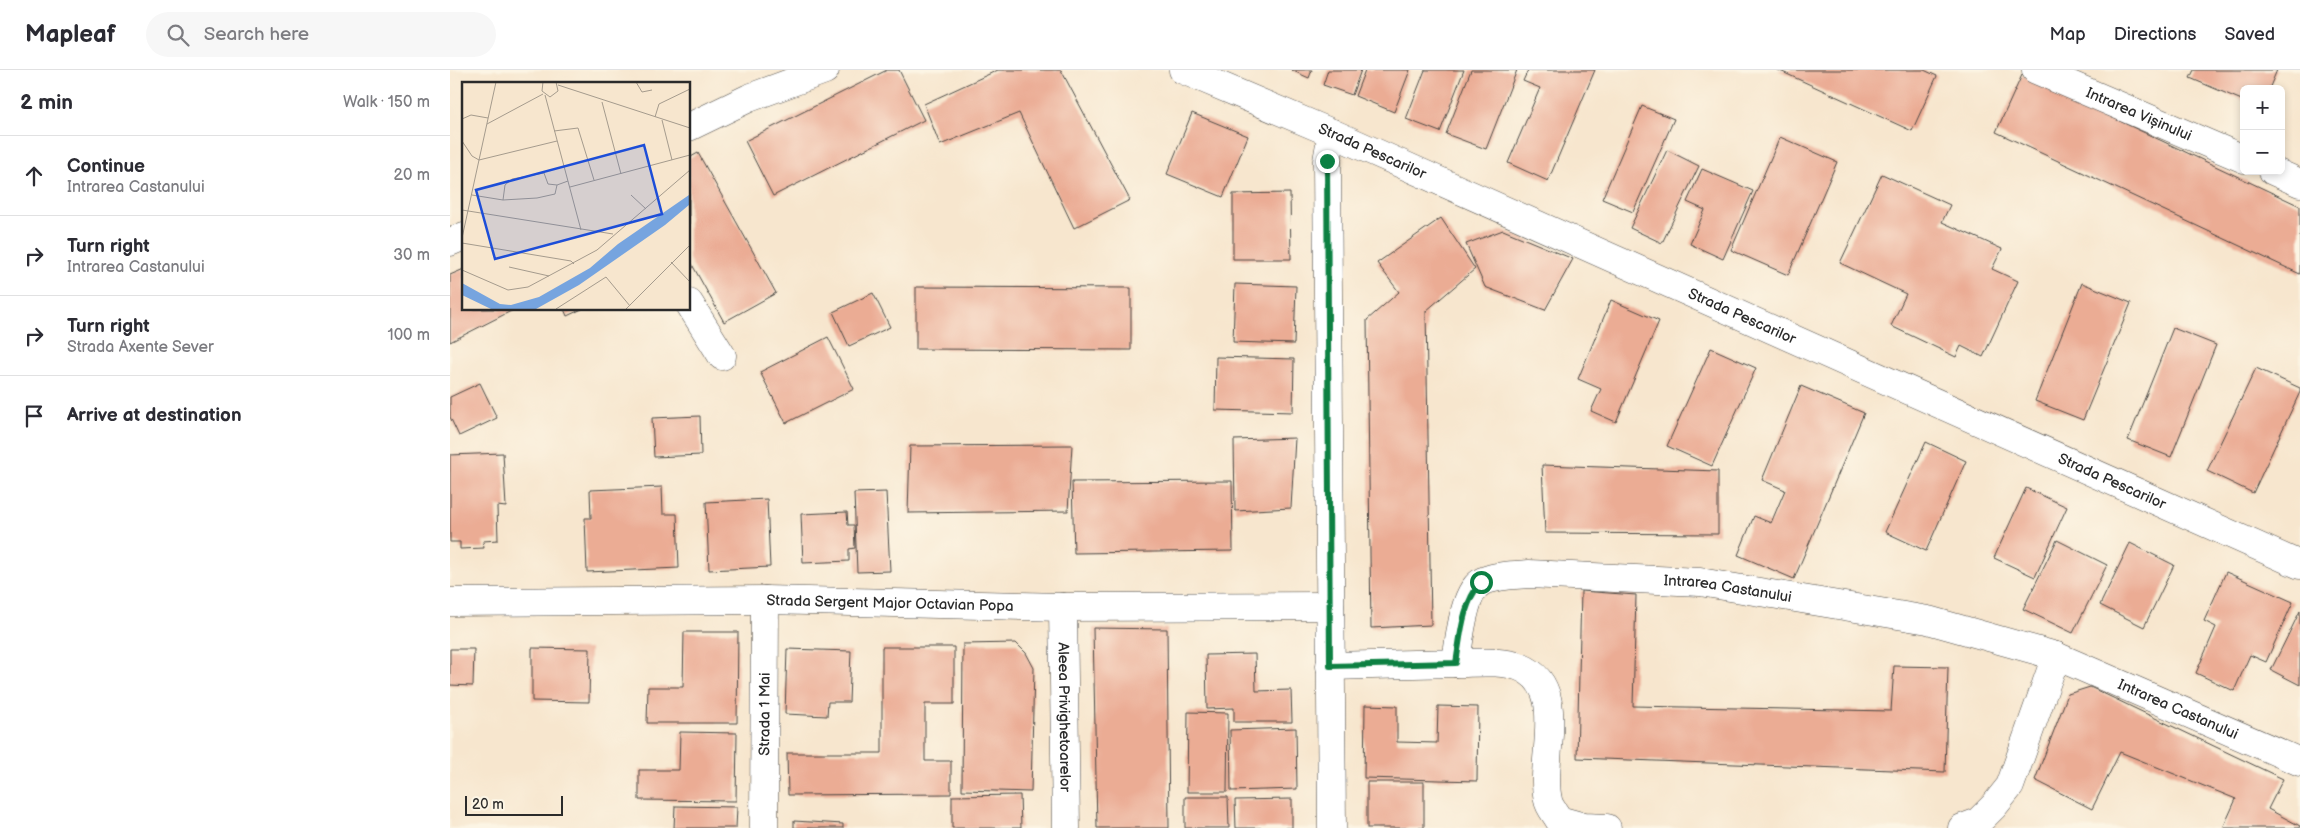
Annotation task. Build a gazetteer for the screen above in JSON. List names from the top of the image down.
{
  "streets": {
    "street": [
      "Intrarea Vișinului",
      "Strada Pescarilor",
      "Intrarea Castanului",
      "Strada Sergent Major Octavian Popa",
      "Strada 1 Mai",
      "Aleea Privighetoarelor"
    ]
  },
  "crossings": [
    ["Strada Sergent Major Octavian Popa", "Strada 1 Mai"],
    ["Strada Sergent Major Octavian Popa", "Aleea Privighetoarelor"]
  ],
  "scale_bar": "20 m",
  "page": {
    "header": "Mapleaf",
    "search": "Search here",
    "nav": ["Map", "Directions", "Saved"],
    "heading": ["2 min", "Walk · 150 m"],
    "map_buttons": ["+", "−"],
    "list": [
      ["Continue", "Intrarea Castanului", "20 m"],
      ["Turn right", "Intrarea Castanului", "30 m"],
      ["Turn right", "Strada Axente Sever", "100 m"],
      "Arrive at destination"
    ],
    "scale": "20 m"
  }
}
